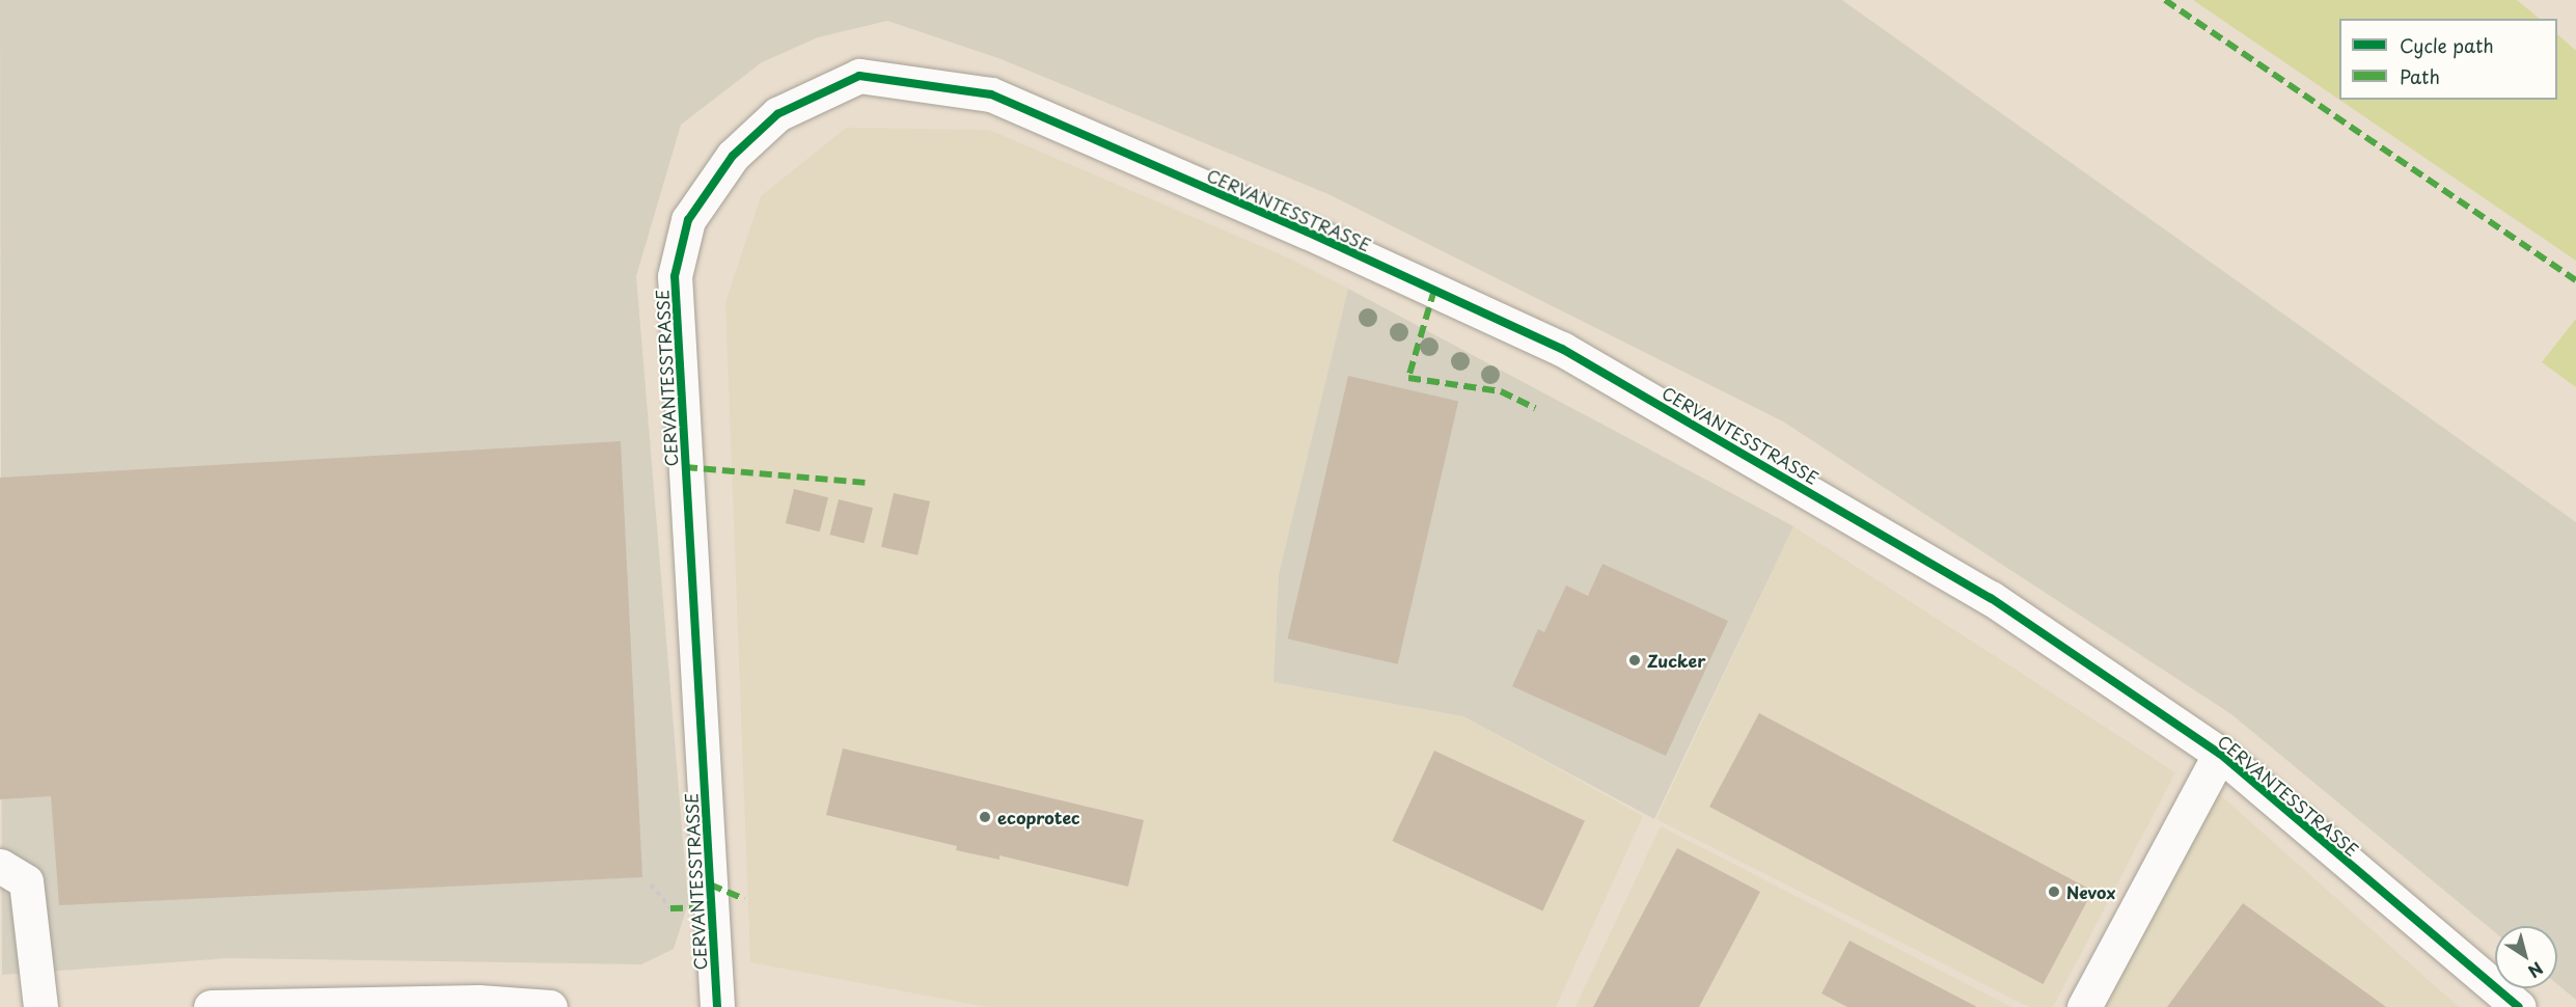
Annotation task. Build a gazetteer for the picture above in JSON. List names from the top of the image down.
{
  "streets": {
    "street": ["CERVANTESSTRASSE"]
  },
  "places": ["Zucker", "ecoprotec", "Nevox"],
  "legend": ["Cycle path", "Path"],
  "north": "bottom right"
}
